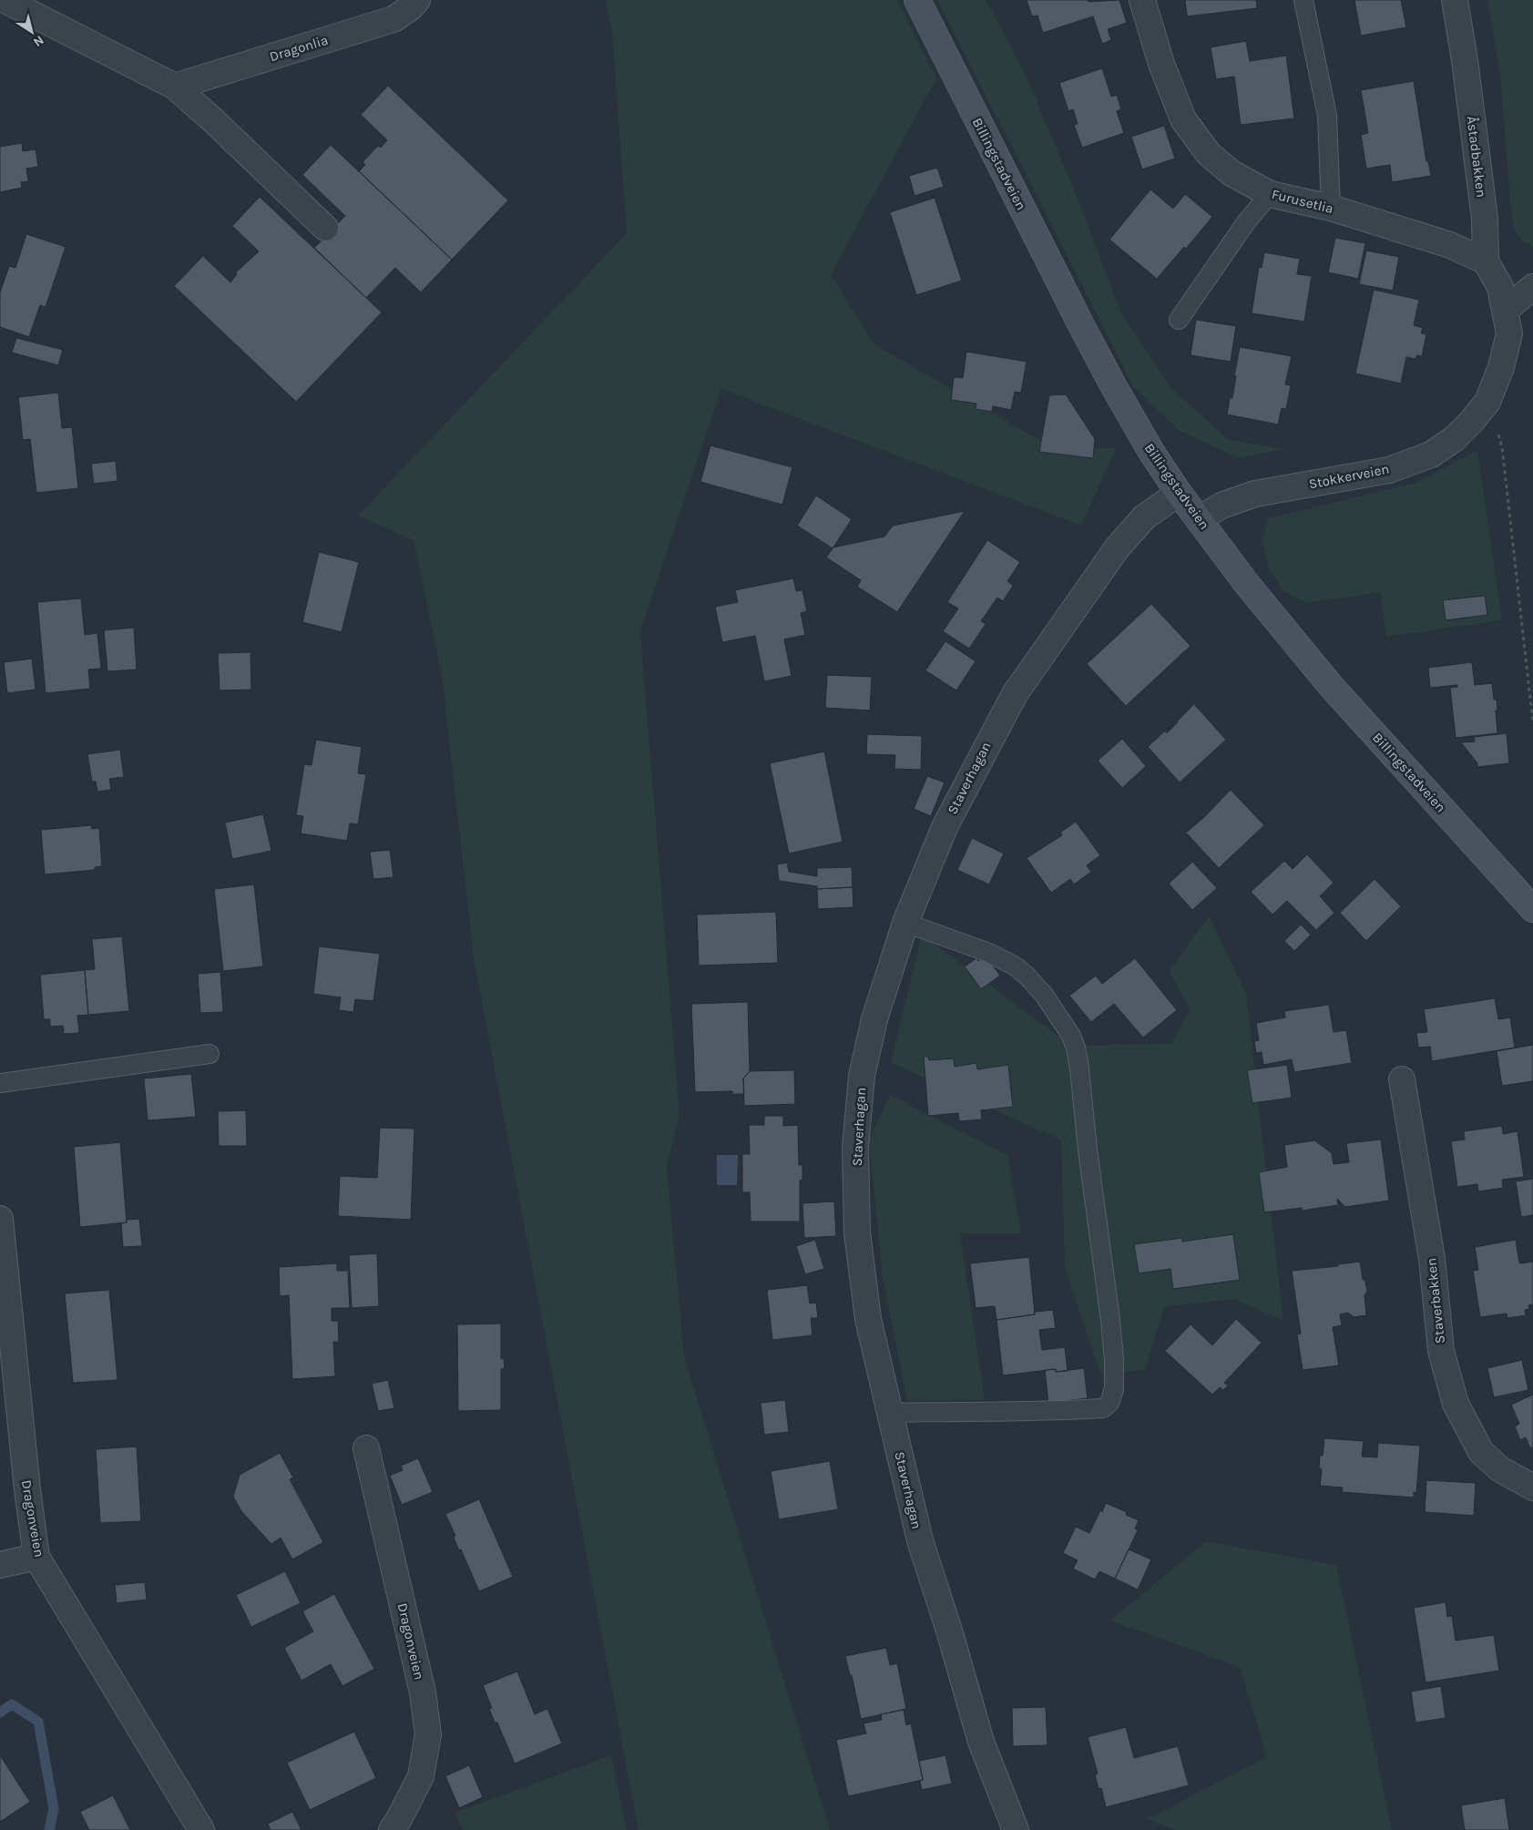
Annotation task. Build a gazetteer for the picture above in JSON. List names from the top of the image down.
{
  "streets": {
    "main road": ["Billingstadveien"],
    "street": [
      "Dragonlia",
      "Åstadbakken",
      "Furusetlia",
      "Stokkerveien",
      "Staverhagan",
      "Staverbakken",
      "Dragonveien"
    ]
  },
  "crossings": [
    ["Åstadbakken", "Furusetlia"],
    ["Åstadbakken", "Stokkerveien"],
    ["Billingstadveien", "Stokkerveien"],
    ["Billingstadveien", "Staverhagan"]
  ],
  "north": "bottom right"
}
